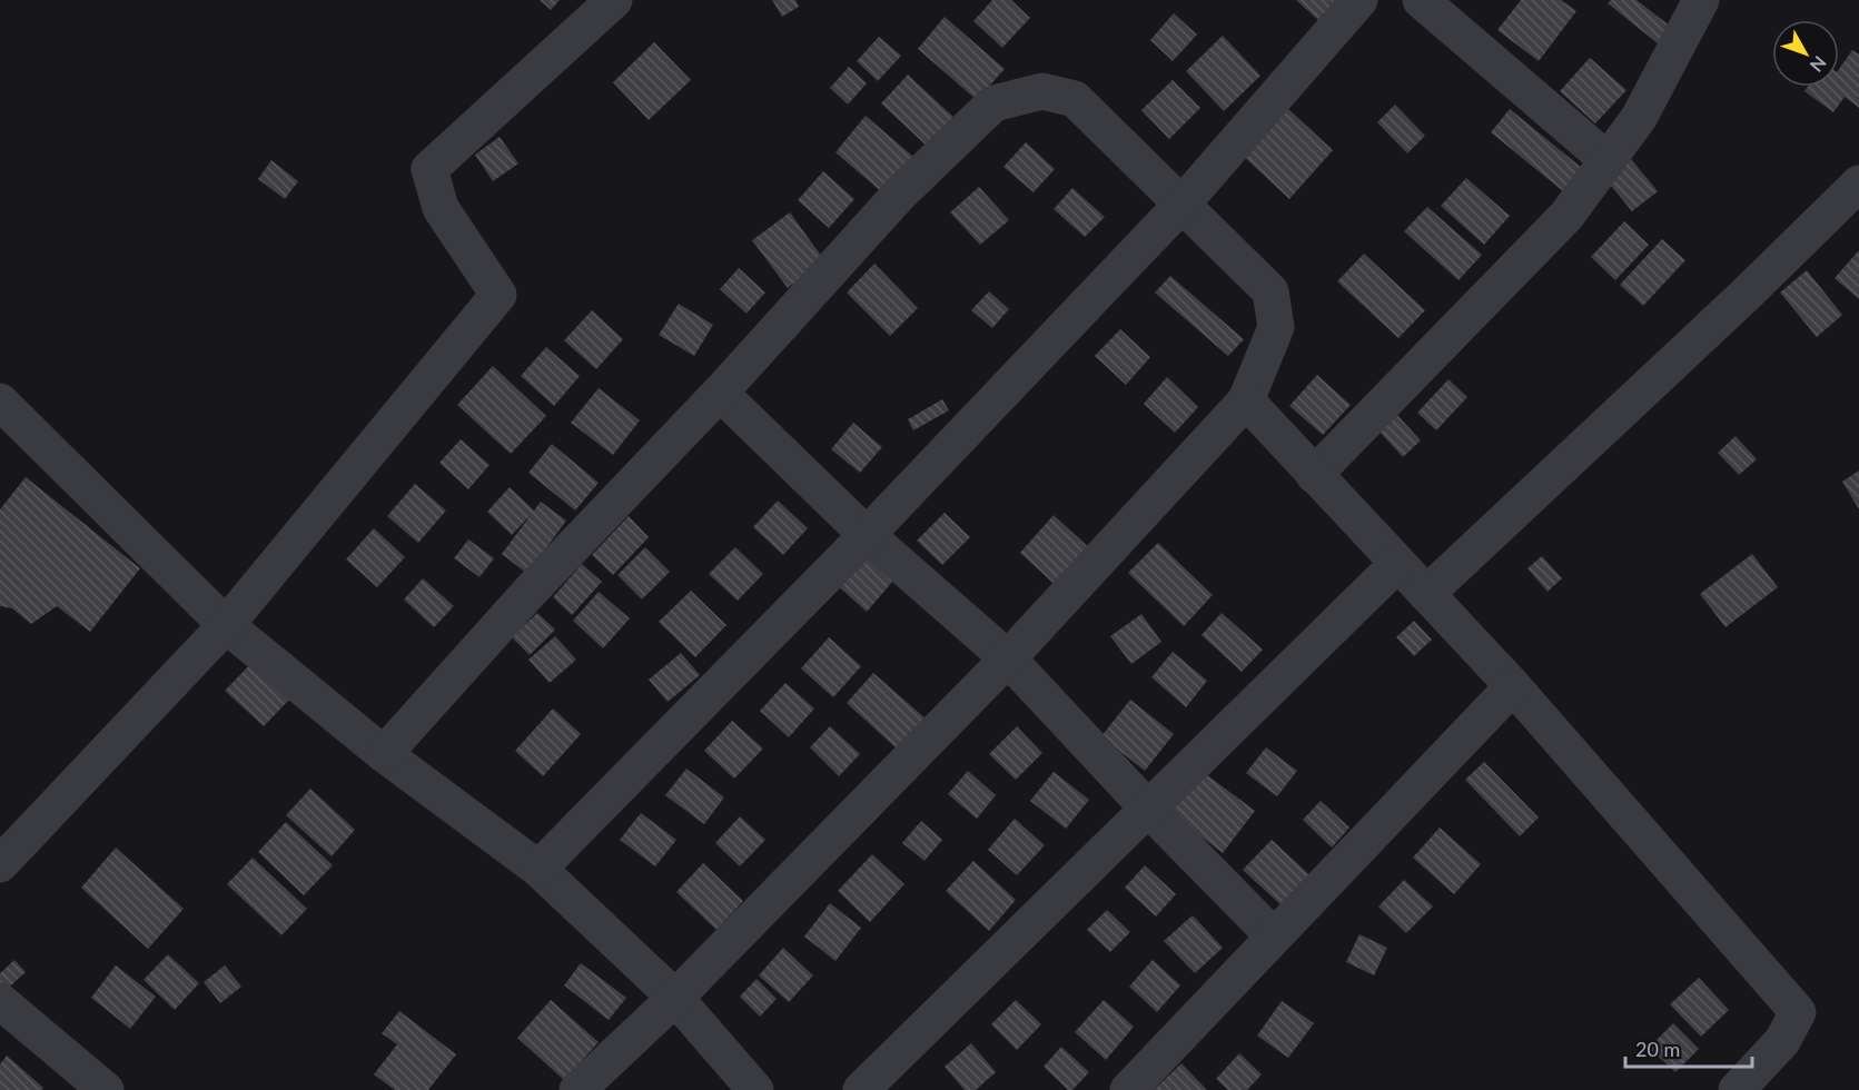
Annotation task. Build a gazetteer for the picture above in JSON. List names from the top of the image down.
{
  "scale_bar": "20 m",
  "north": "bottom right"
}
